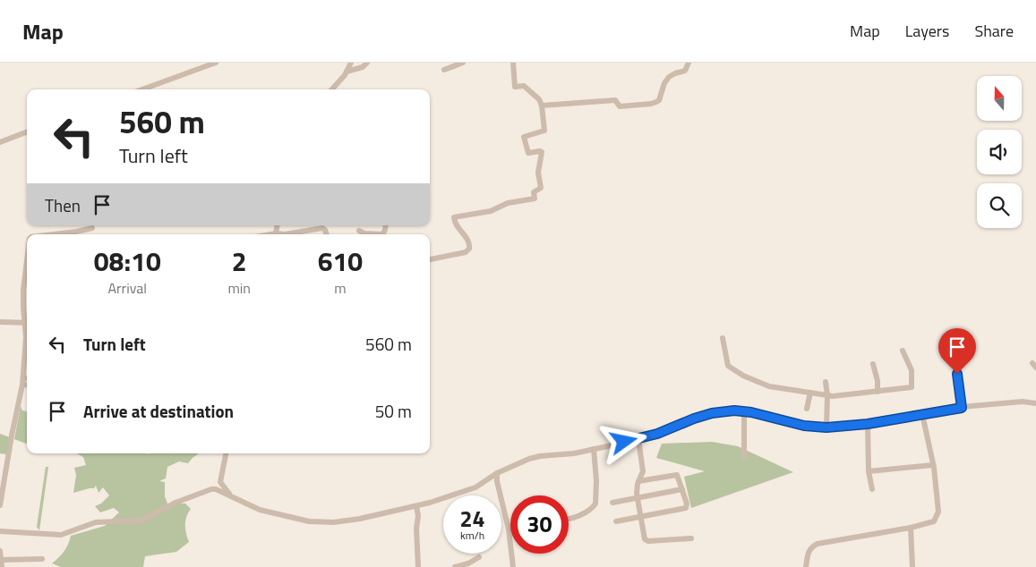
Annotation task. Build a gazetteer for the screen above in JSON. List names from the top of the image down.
{
  "north": "top",
  "page": {
    "header": "Map",
    "nav": ["Map", "Layers", "Share"],
    "turn": ["560 m", "Turn left"],
    "then": "Then",
    "eta": [
      "08:10",
      "Arrival",
      "2",
      "min",
      "610",
      "m"
    ],
    "list": [
      {
        "name": "Turn left",
        "value": "560 m"
      },
      {
        "name": "Arrive at destination",
        "value": "50 m"
      }
    ],
    "speed": "24 km/h",
    "limit": "30"
  }
}
